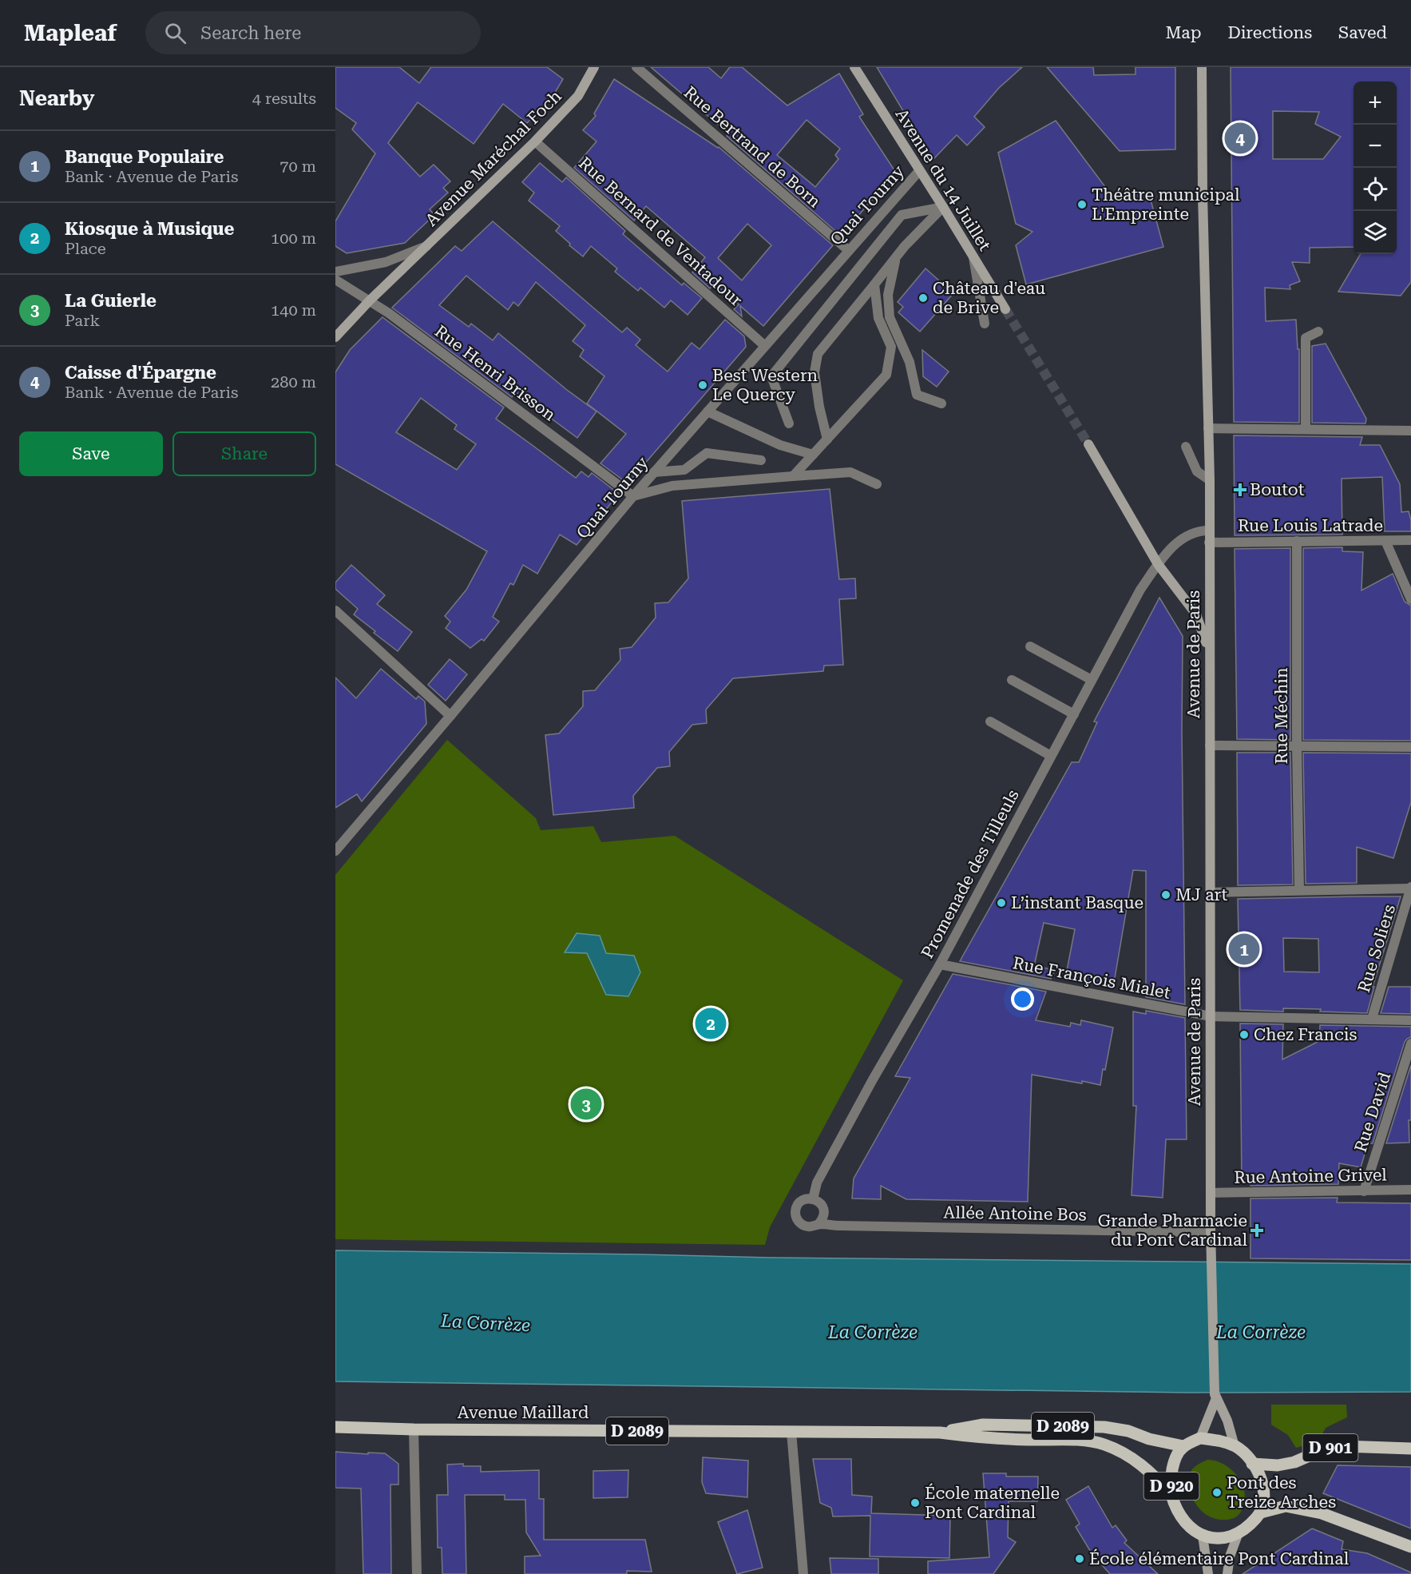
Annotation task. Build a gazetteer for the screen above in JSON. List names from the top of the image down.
{
  "streets": {
    "main road": [
      "Avenue Maréchal Foch",
      "Avenue du 14 Juillet",
      "Avenue de Paris",
      "Avenue Maillard",
      "D 2089",
      "D 901",
      "D 920"
    ],
    "street": [
      "Rue Bertrand de Born",
      "Quai Tourny",
      "Rue Bernard de Ventadour",
      "Rue Henri Brisson",
      "Rue Louis Latrade",
      "Rue Méchin",
      "Promenade des Tilleuls",
      "Rue Soliers",
      "Rue François Mialet",
      "Rue David",
      "Rue Antoine Grivel",
      "Allée Antoine Bos"
    ]
  },
  "crossings": [
    ["Rue Bertrand de Born", "Quai Tourny"],
    ["Avenue Maréchal Foch", "Rue Bernard de Ventadour"],
    ["Avenue Maréchal Foch", "Rue Henri Brisson"],
    ["Avenue du 14 Juillet", "Quai Tourny"],
    ["Quai Tourny", "Rue Bernard de Ventadour"],
    ["Quai Tourny", "Rue Henri Brisson"],
    ["Rue Louis Latrade", "Avenue de Paris"],
    ["Rue Louis Latrade", "Rue Méchin"],
    ["Avenue de Paris", "Rue François Mialet"],
    ["Avenue de Paris", "Rue Antoine Grivel"],
    ["Avenue de Paris", "Allée Antoine Bos"],
    ["Promenade des Tilleuls", "Rue François Mialet"],
    ["Promenade des Tilleuls", "Allée Antoine Bos"],
    ["Rue Soliers", "Rue François Mialet"],
    ["Rue David", "Rue Antoine Grivel"],
    ["Avenue Maillard", "D 901"],
    ["Avenue Maillard", "D 920"],
    ["D 901", "D 920"]
  ],
  "water": ["La Corrèze"],
  "places": {
    "other": [
      "Théâtre municipal L'Empreinte",
      "Château d'eau de Brive",
      "Best Western Le Quercy",
      "MJ art",
      "L’instant Basque",
      "Chez Francis",
      "Pont des Treize Arches",
      "École maternelle Pont Cardinal",
      "École élémentaire Pont Cardinal"
    ],
    "health": ["Boutot", "Grande Pharmacie du Pont Cardinal"]
  },
  "page": {
    "header": "Mapleaf",
    "search": "Search here",
    "nav": ["Map", "Directions", "Saved"],
    "heading": ["Nearby", "4 results"],
    "map_buttons": ["+", "−"],
    "pins": [
      "4",
      "1",
      "2",
      "3"
    ],
    "list": [
      {
        "mark": "1",
        "name": "Banque Populaire",
        "note": "Bank · Avenue de Paris",
        "value": "70 m"
      },
      {
        "mark": "2",
        "name": "Kiosque à Musique",
        "note": "Place",
        "value": "100 m"
      },
      {
        "mark": "3",
        "name": "La Guierle",
        "note": "Park",
        "value": "140 m"
      },
      {
        "mark": "4",
        "name": "Caisse d'Épargne",
        "note": "Bank · Avenue de Paris",
        "value": "280 m"
      }
    ],
    "buttons": ["Save", "Share"]
  }
}
